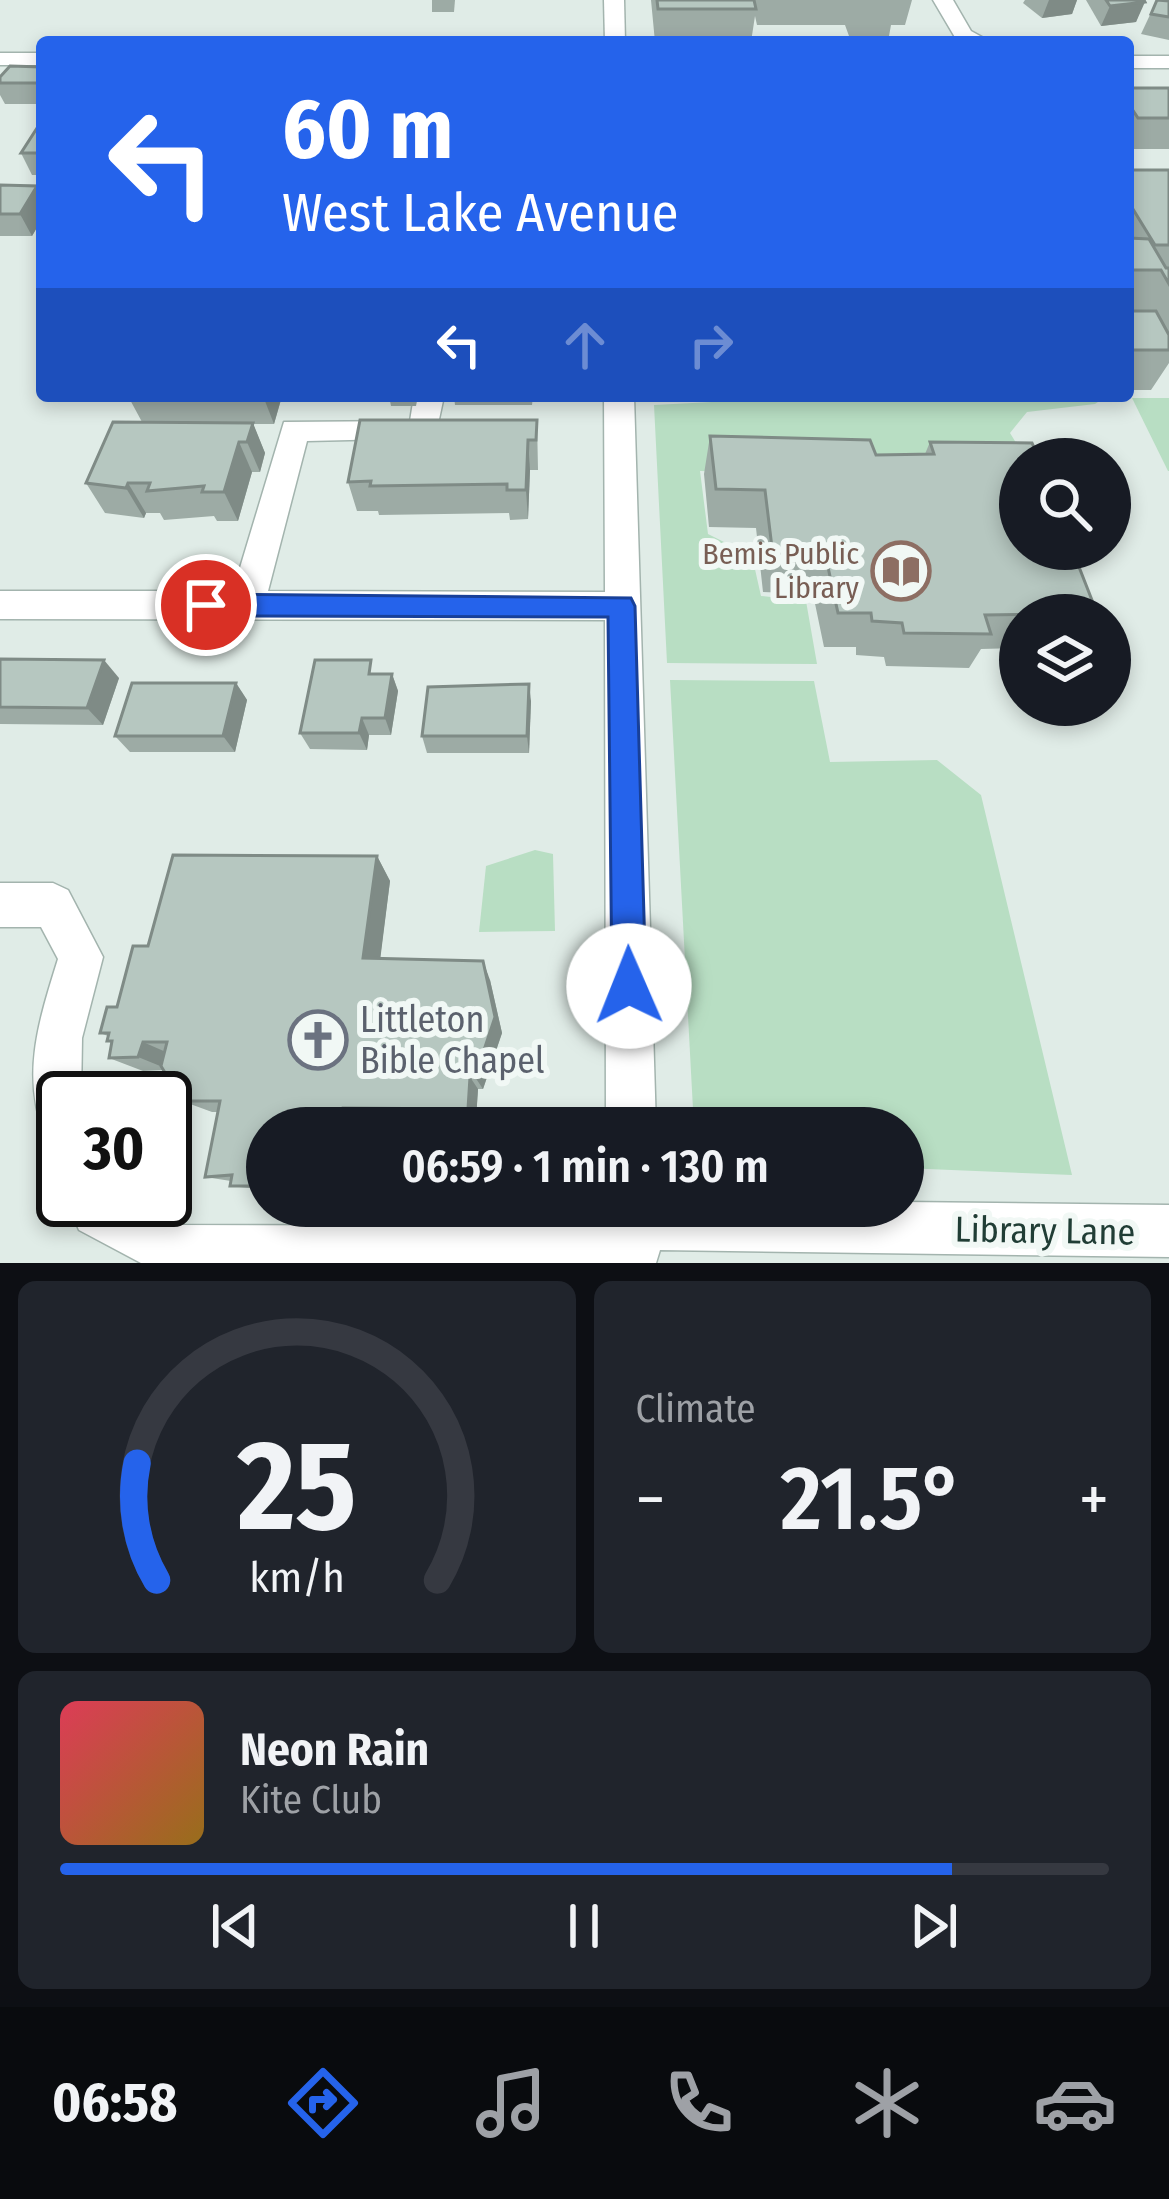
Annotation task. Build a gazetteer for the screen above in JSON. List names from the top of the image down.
{
  "streets": {
    "street": ["Library Lane"]
  },
  "places": {
    "library": ["Bemis Public Library"],
    "church": ["Littleton Bible Chapel"]
  },
  "page": {
    "turn": ["60 m", "West Lake Avenue"],
    "limit": "30",
    "trip": "06:59 · 1 min · 130 m",
    "tile": "Climate",
    "heat": ["−", "21.5°", "+"],
    "song": ["Neon Rain", "Kite Club"],
    "tabs": "06:58",
    "gauge": ["25", "km/h"]
  }
}
